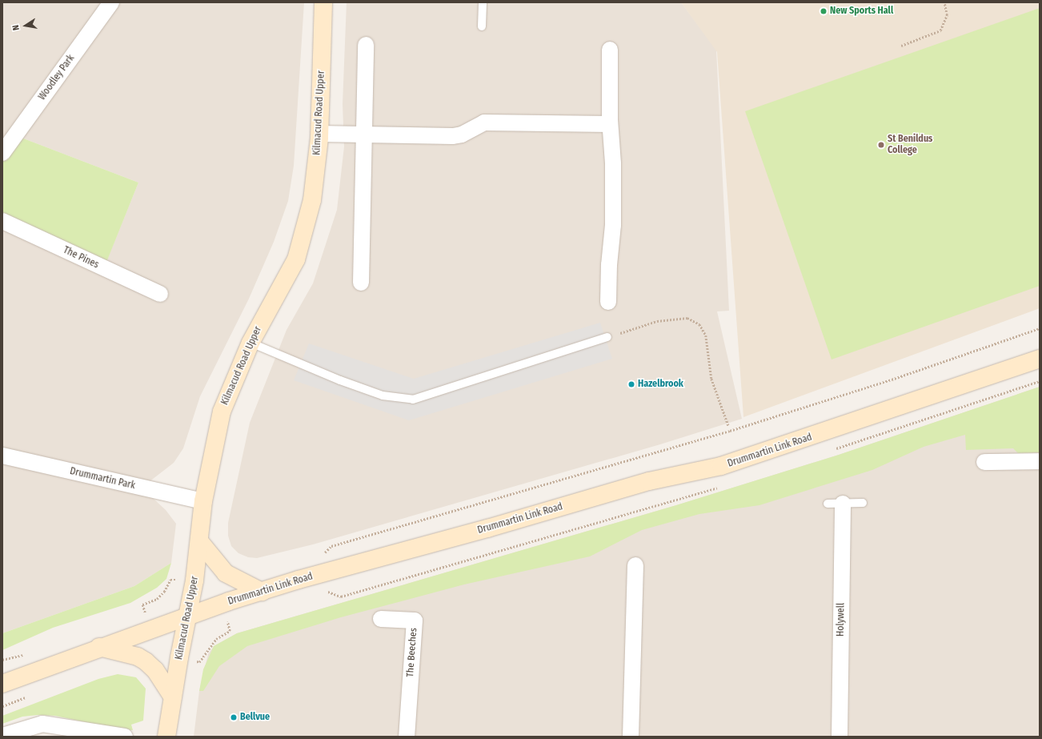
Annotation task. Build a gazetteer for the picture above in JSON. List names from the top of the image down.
{
  "streets": {
    "main road": ["Kilmacud Road Upper", "Drummartin Link Road"],
    "street": [
      "Woodley Park",
      "The Pines",
      "Drummartin Park",
      "Holywell",
      "The Beeches"
    ]
  },
  "crossings": [
    ["Kilmacud Road Upper", "Drummartin Link Road"],
    ["Kilmacud Road Upper", "Drummartin Park"]
  ],
  "places": [
    "New Sports Hall",
    "St Benildus College",
    "Hazelbrook",
    "Bellvue"
  ],
  "north": "left"
}
